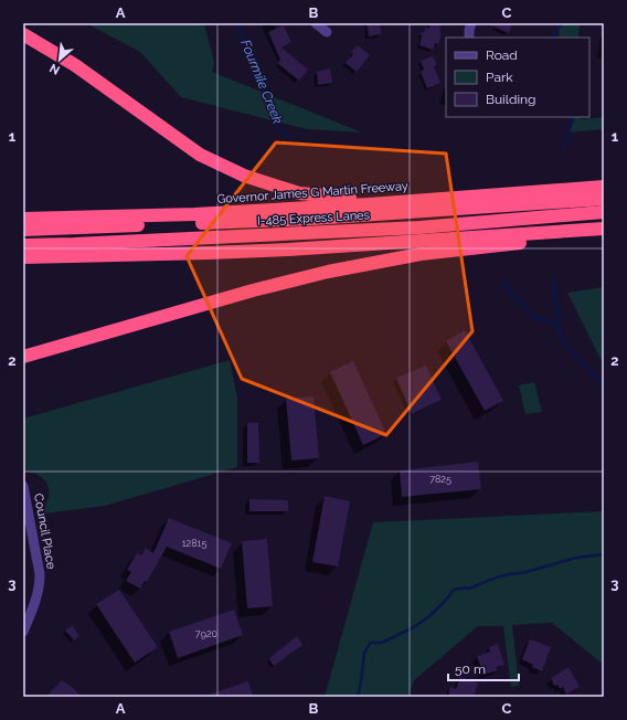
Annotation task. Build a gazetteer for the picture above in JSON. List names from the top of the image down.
{
  "streets": {
    "highway": ["Governor James G Martin Freeway", "I-485 Express Lanes"],
    "street": ["Council Place"]
  },
  "water": ["Fourmile Creek"],
  "house_numbers": ["7825", "12815", "7920"],
  "legend": ["Road", "Park", "Building"],
  "scale_bar": "50 m",
  "north": "bottom left",
  "grid": {
    "columns": ["A", "B", "C"],
    "rows": ["1", "2", "3"]
  }
}
